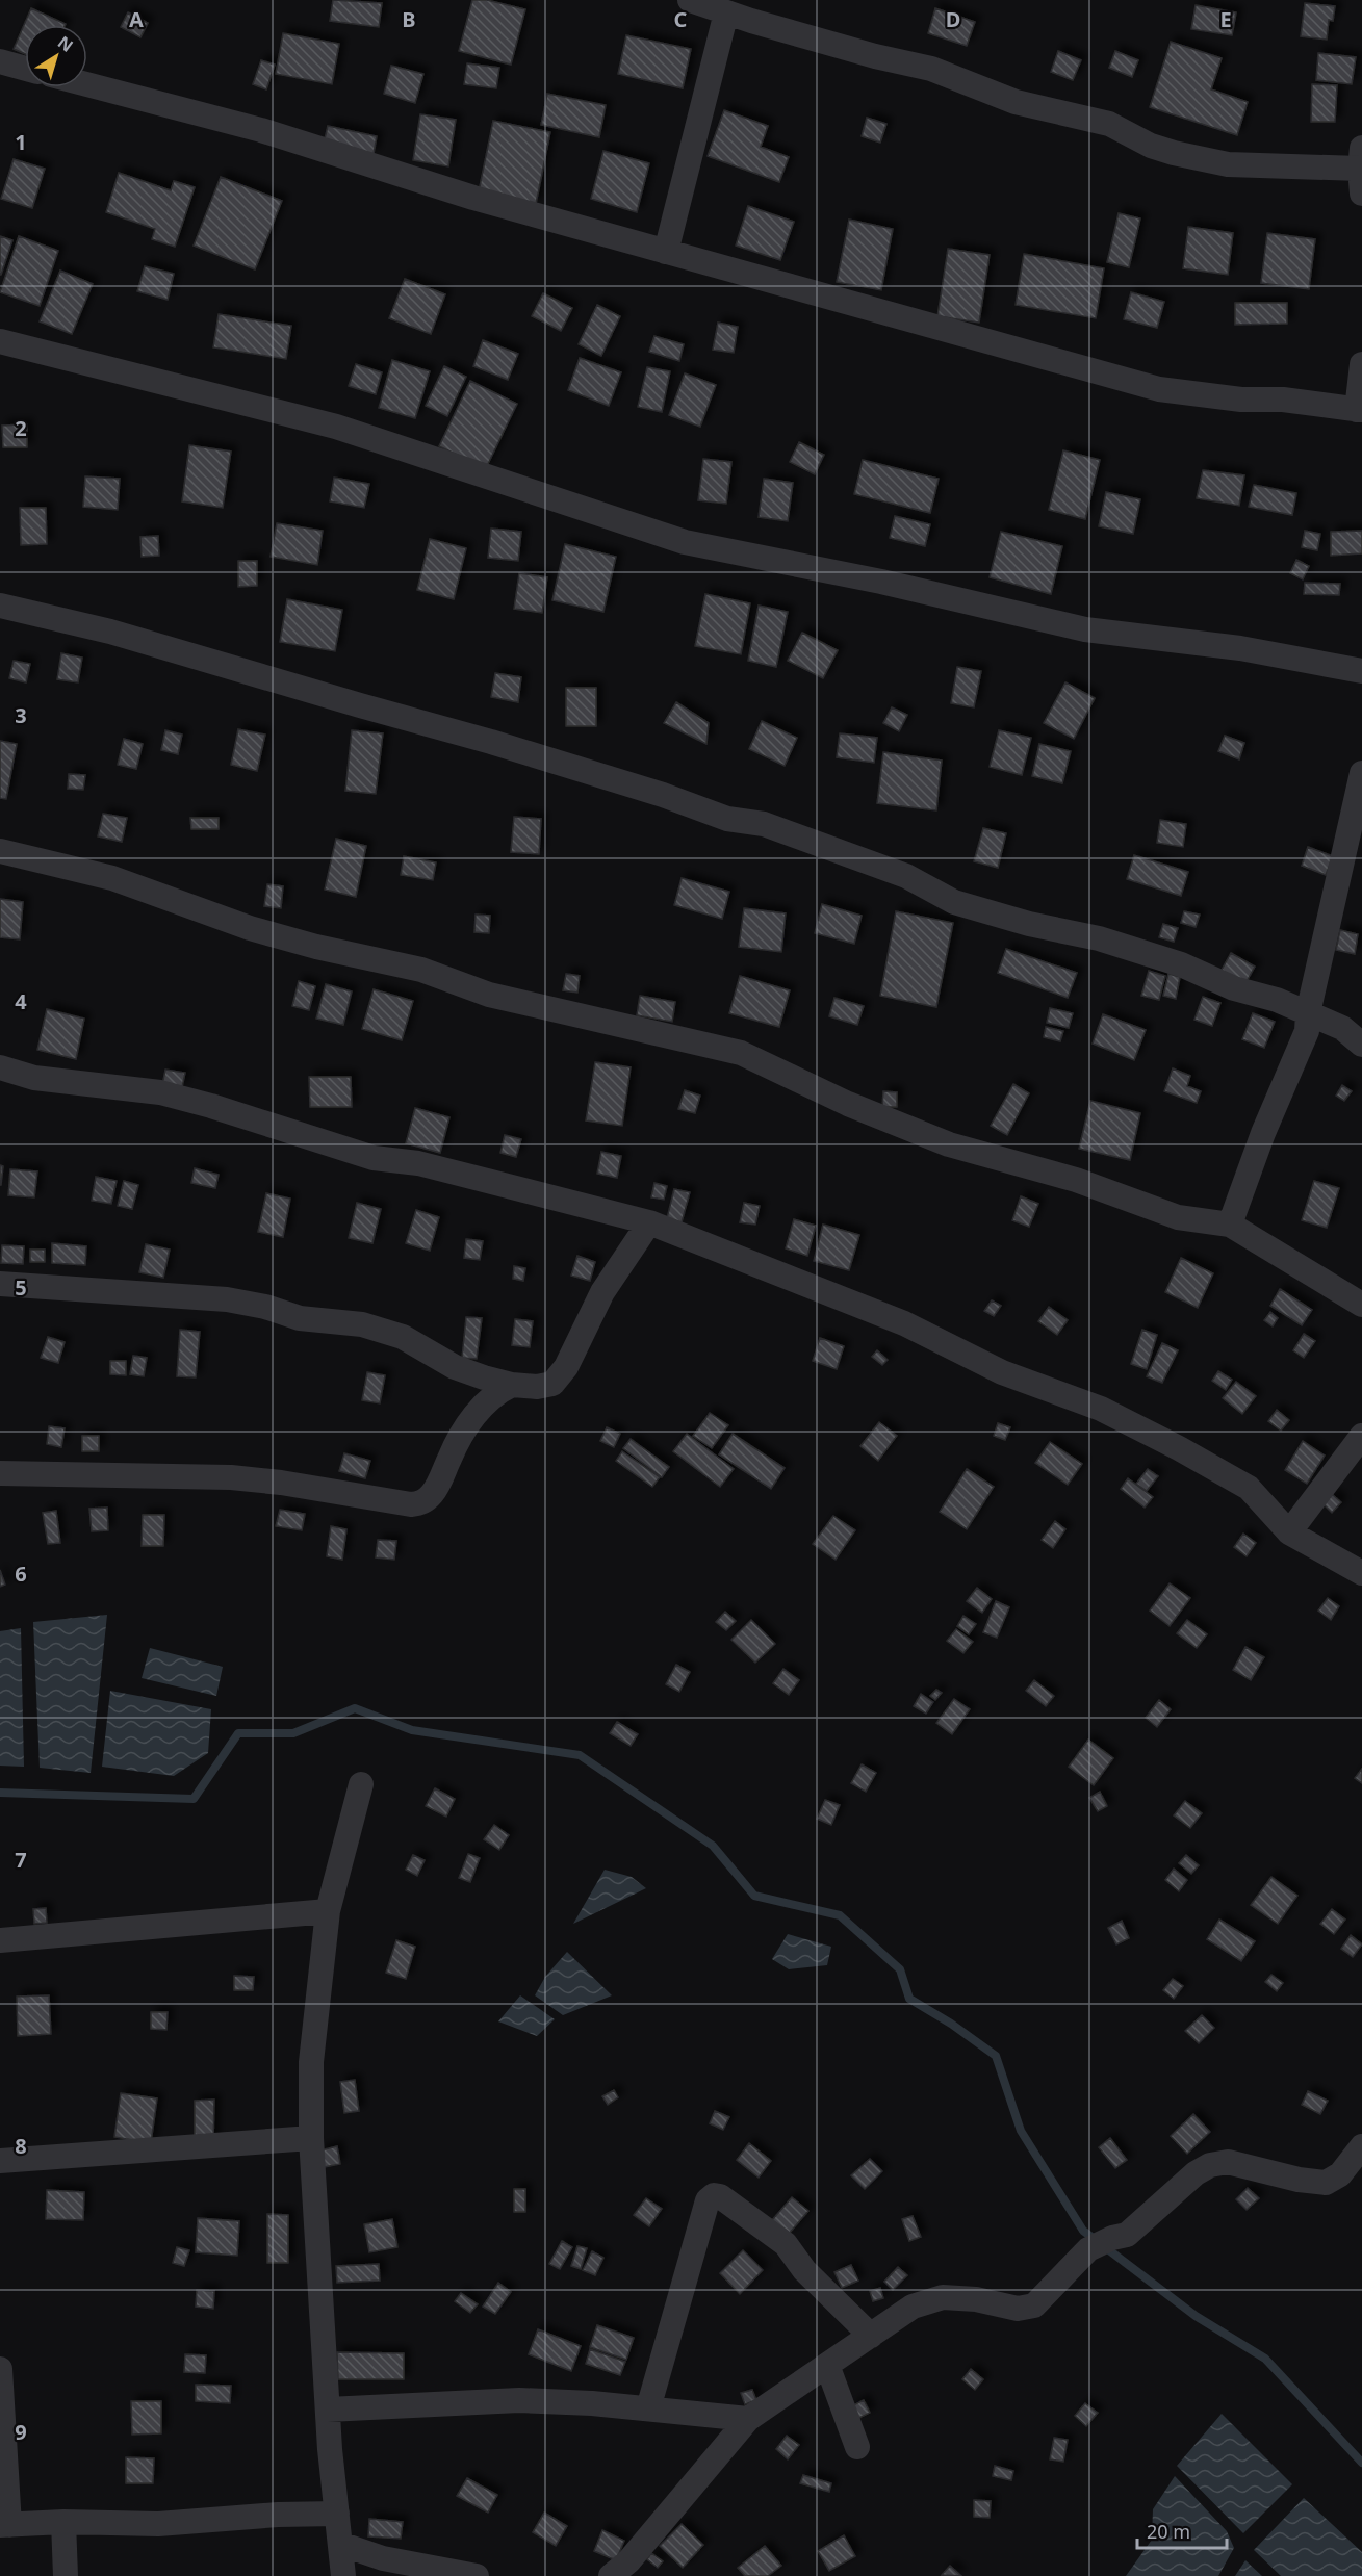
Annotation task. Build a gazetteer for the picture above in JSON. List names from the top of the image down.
{
  "scale_bar": "20 m",
  "north": "top right",
  "grid": {
    "columns": [
      "A",
      "B",
      "C",
      "D",
      "E"
    ],
    "rows": [
      "1",
      "2",
      "3",
      "4",
      "5",
      "6",
      "7",
      "8",
      "9"
    ]
  }
}
